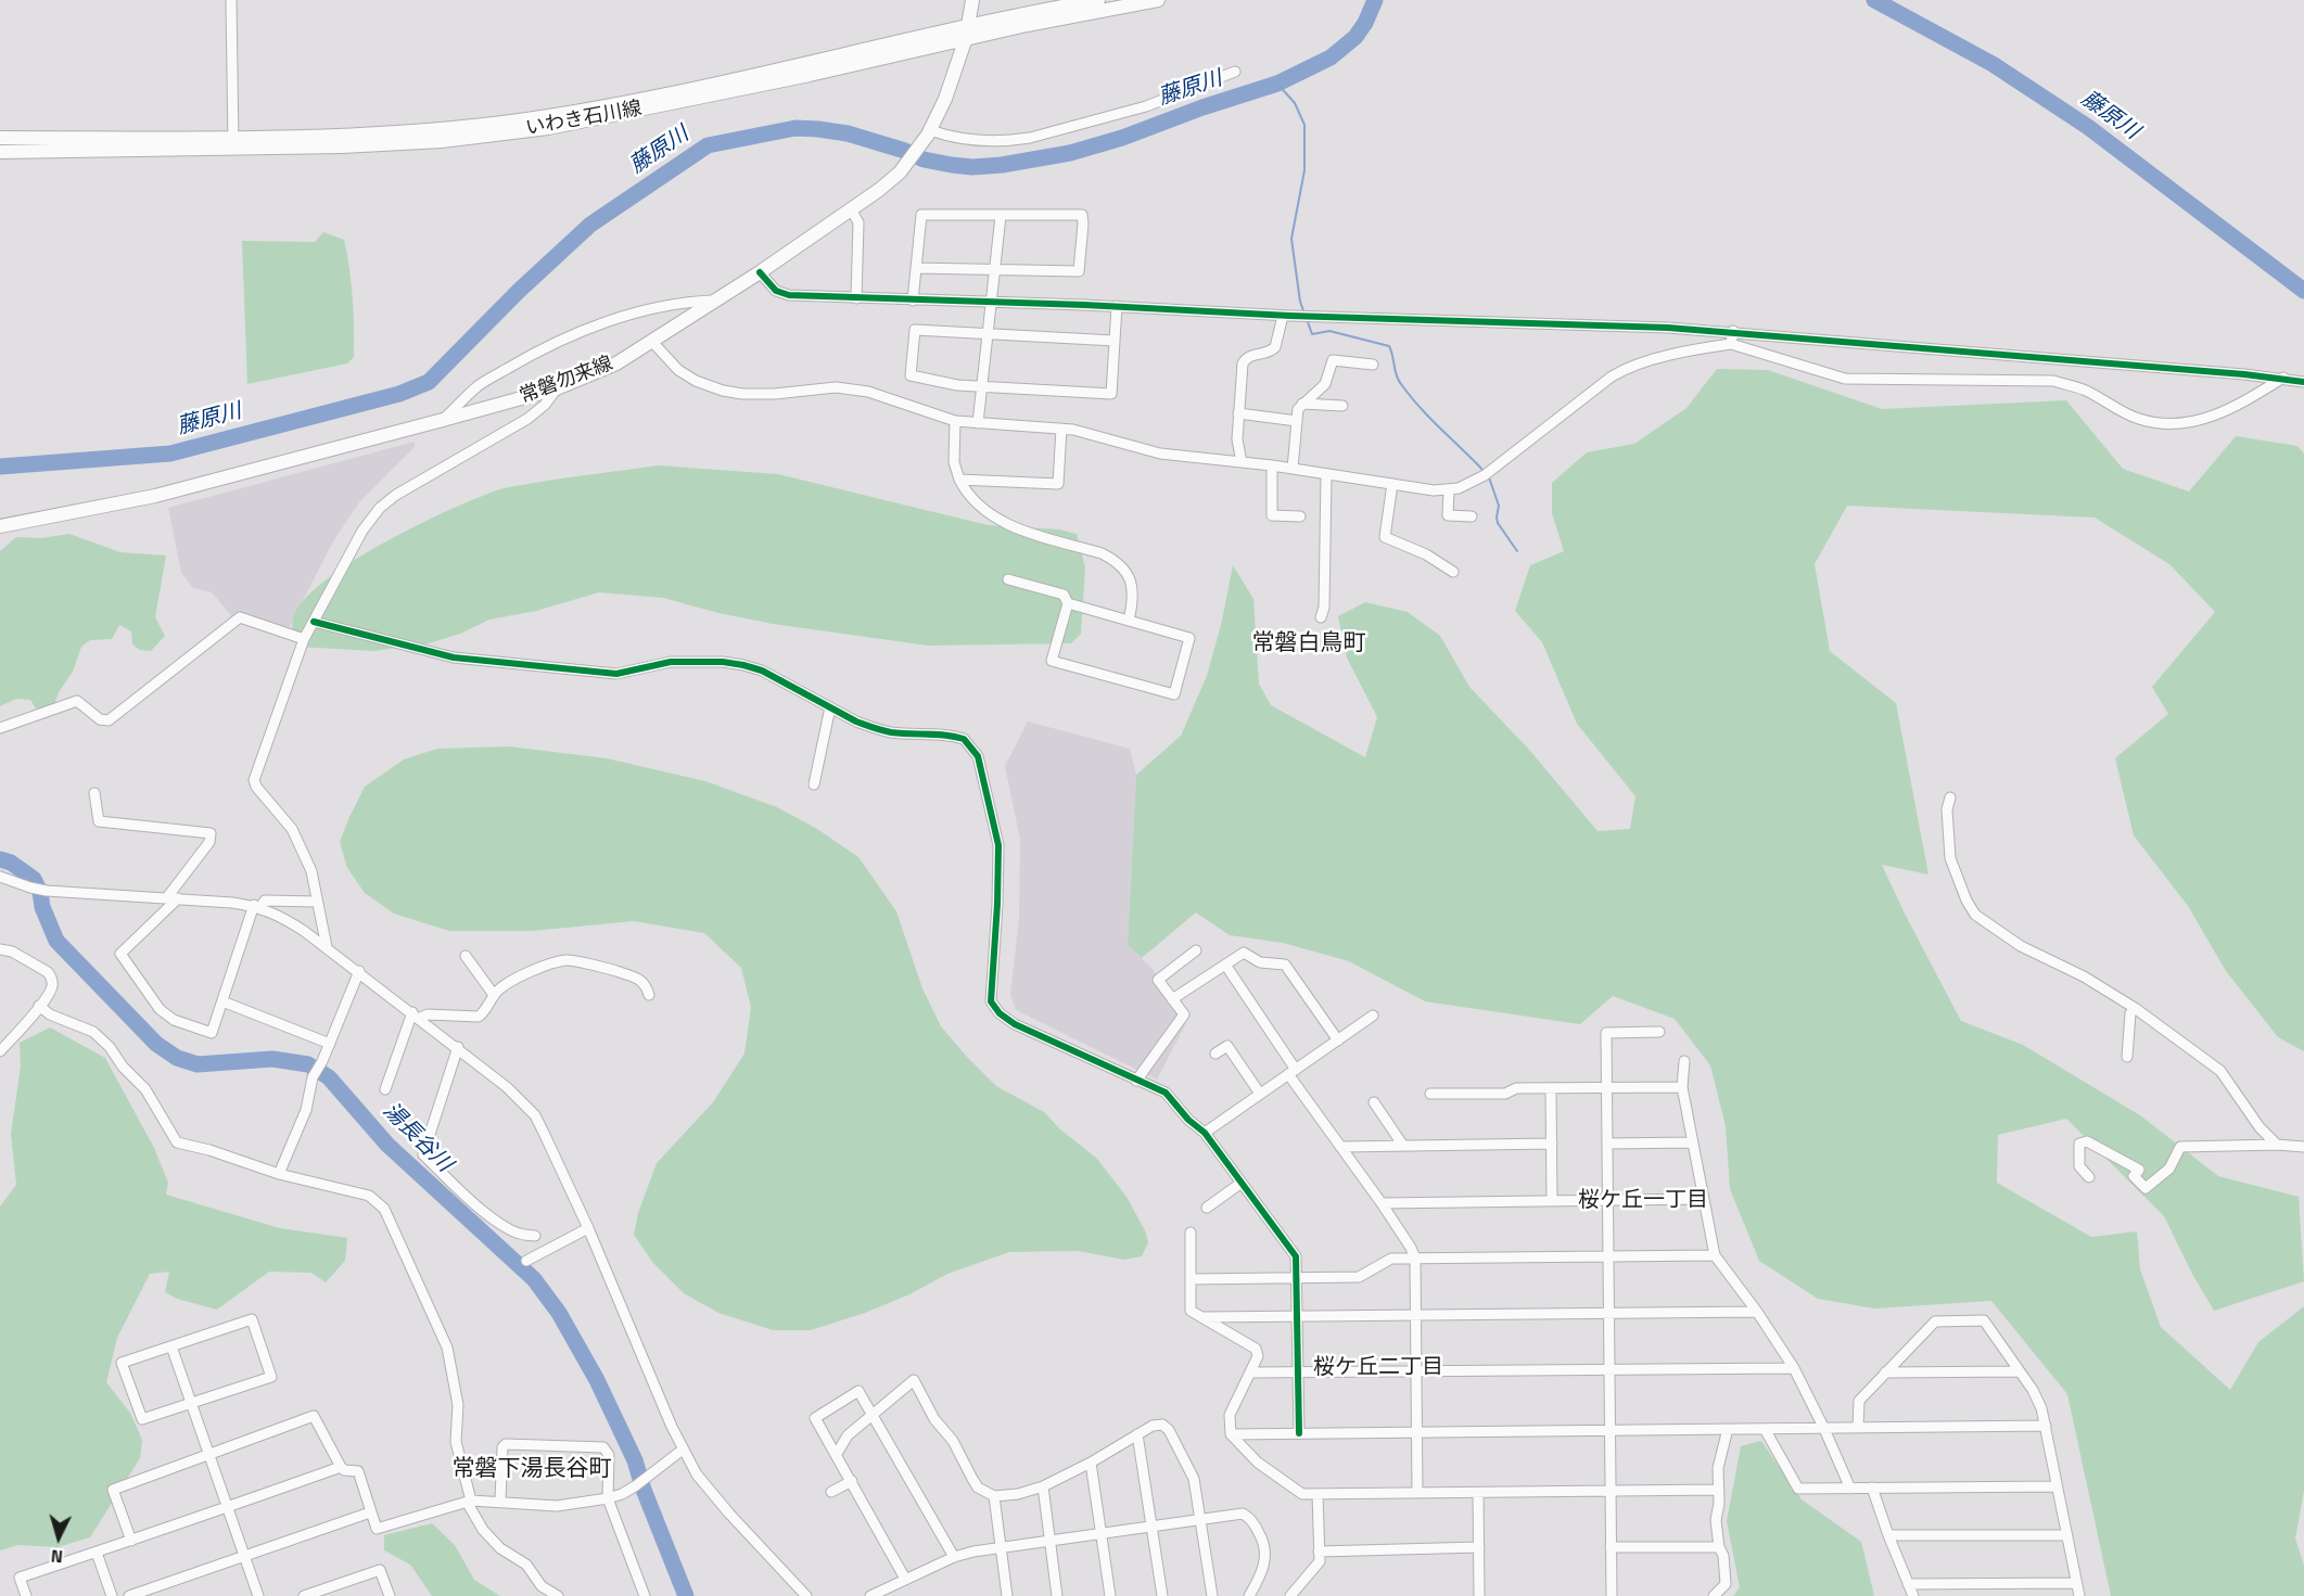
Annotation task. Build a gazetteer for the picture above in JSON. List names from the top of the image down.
{
  "streets": {
    "main road": ["いわき石川線", "常磐勿来線"]
  },
  "crossings": [
    ["いわき石川線", "常磐勿来線"]
  ],
  "districts": [
    "常磐白鳥町",
    "桜ケ丘一丁目",
    "桜ケ丘二丁目",
    "常磐下湯長谷町"
  ],
  "water": ["藤原川", "湯長谷川"],
  "north": "bottom"
}
